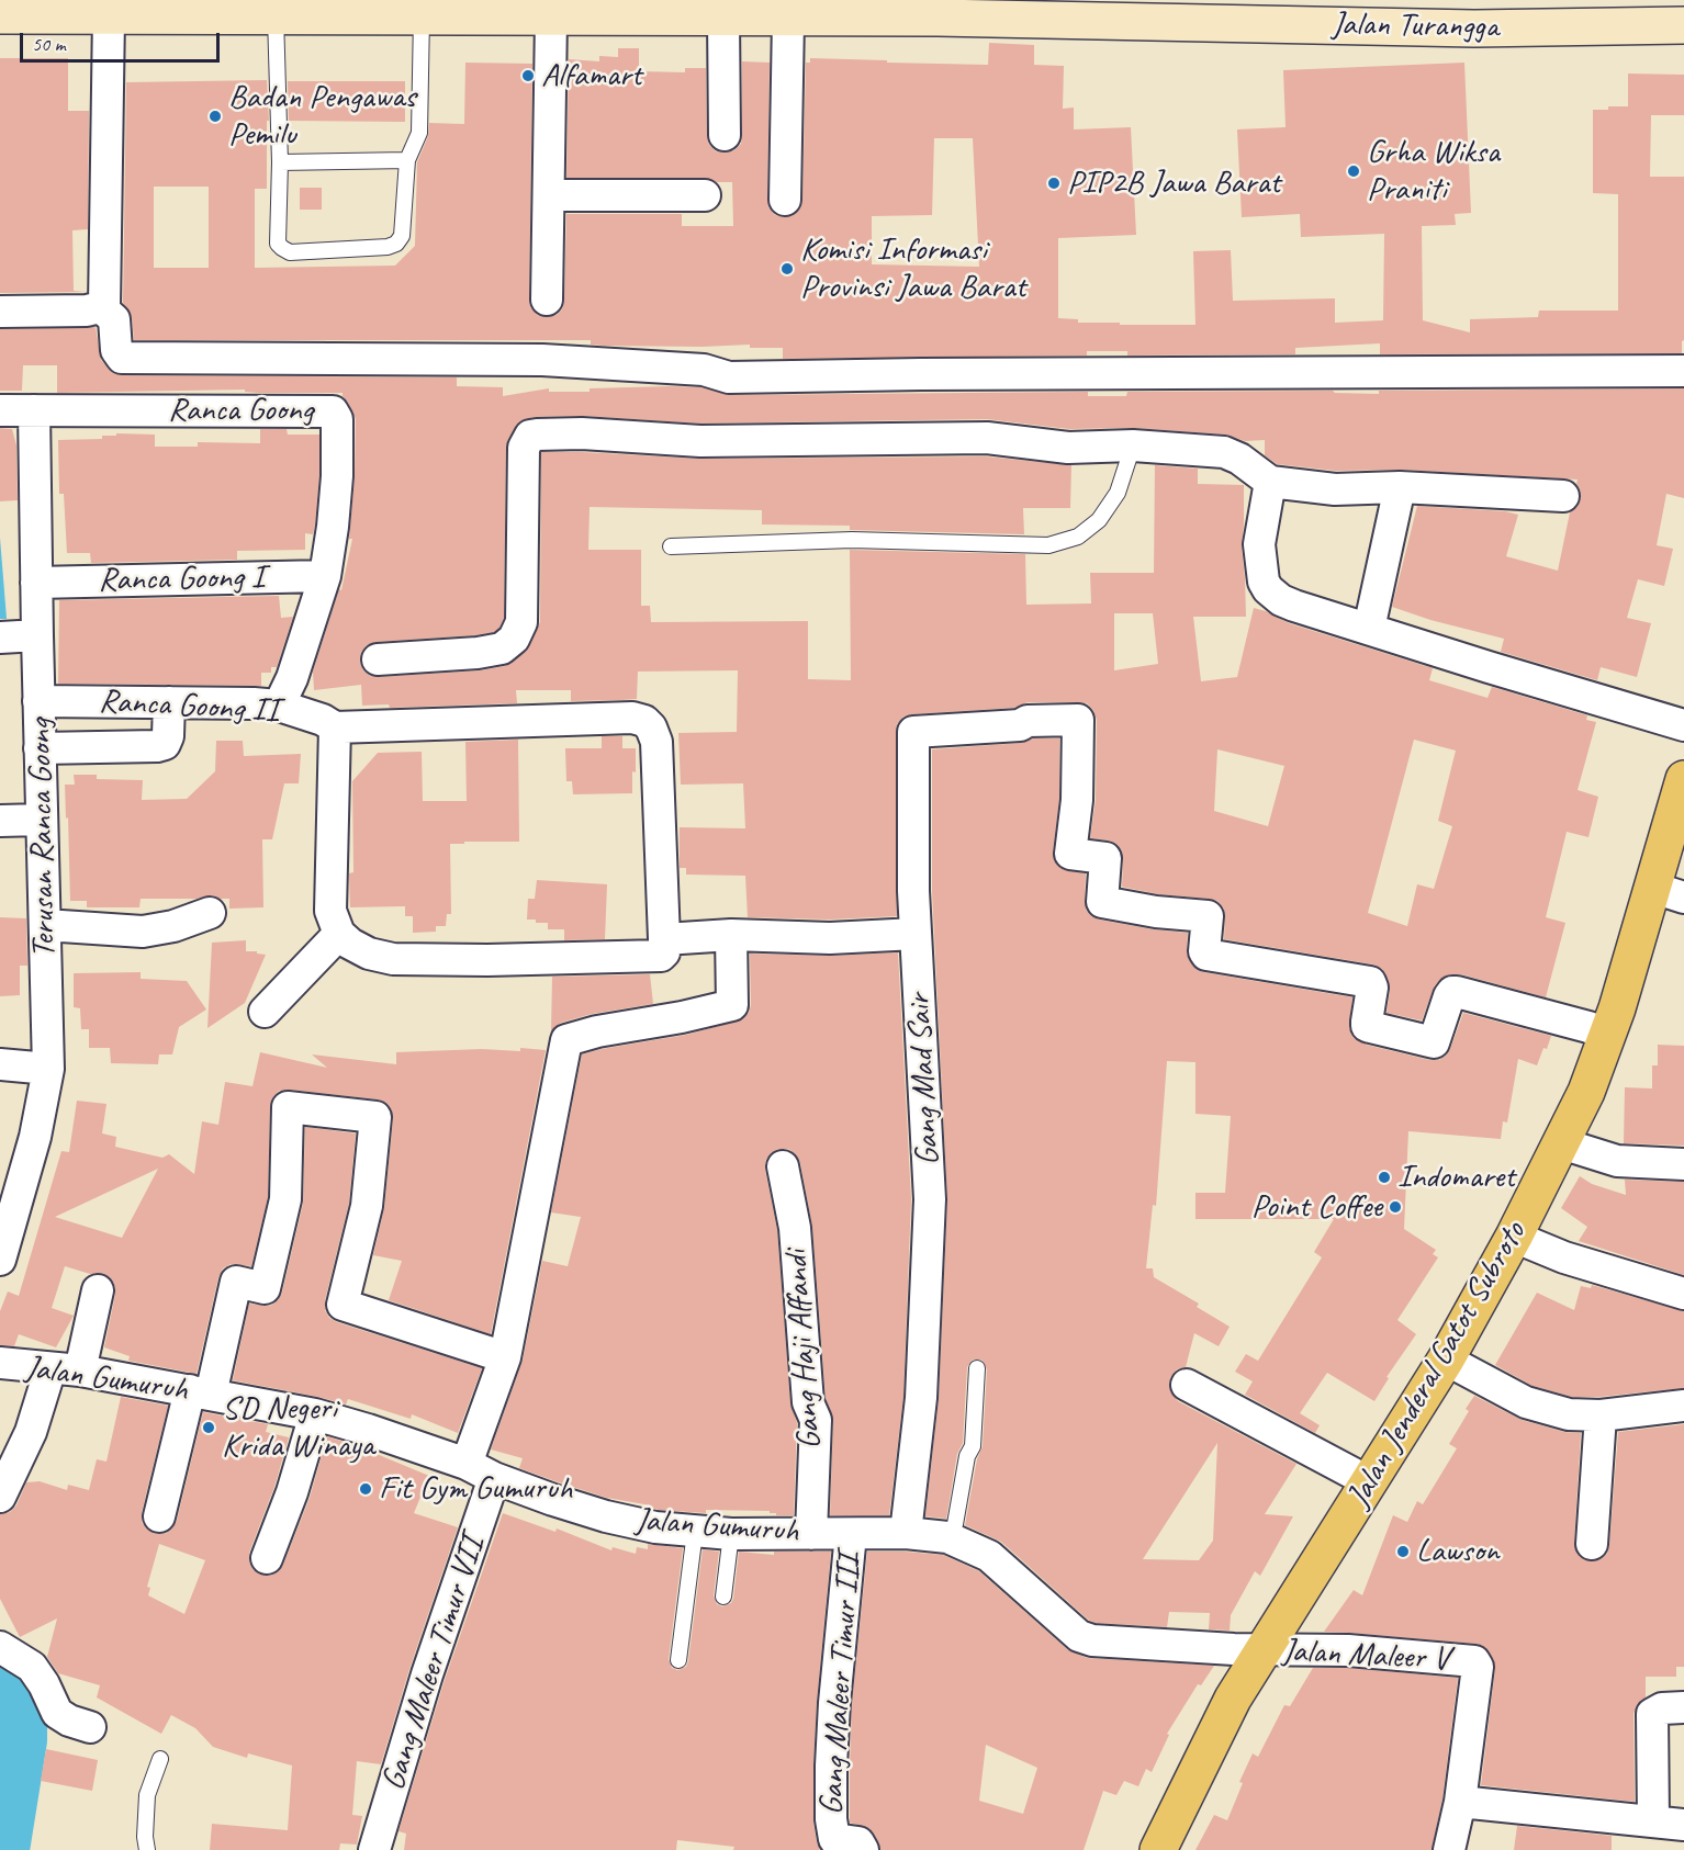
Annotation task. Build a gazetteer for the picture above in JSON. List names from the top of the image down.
{
  "streets": {
    "main road": ["Jalan Turangga", "Jalan Jenderal Gatot Subroto"],
    "street": [
      "Ranca Goong",
      "Ranca Goong I",
      "Ranca Goong II",
      "Terusan Ranca Goong",
      "Gang Mad Sair",
      "Gang Haji Affandi",
      "Jalan Gumuruh",
      "Jalan Maleer V",
      "Gang Maleer Timur VII",
      "Gang Maleer Timur III"
    ]
  },
  "crossings": [
    ["Ranca Goong", "Ranca Goong I"],
    ["Ranca Goong", "Ranca Goong II"],
    ["Ranca Goong", "Terusan Ranca Goong"],
    ["Ranca Goong I", "Terusan Ranca Goong"],
    ["Ranca Goong II", "Terusan Ranca Goong"],
    ["Gang Mad Sair", "Jalan Jenderal Gatot Subroto"],
    ["Gang Mad Sair", "Jalan Gumuruh"],
    ["Gang Haji Affandi", "Jalan Gumuruh"],
    ["Jalan Jenderal Gatot Subroto", "Jalan Gumuruh"],
    ["Jalan Jenderal Gatot Subroto", "Jalan Maleer V"],
    ["Jalan Gumuruh", "Jalan Maleer V"],
    ["Jalan Gumuruh", "Gang Maleer Timur VII"],
    ["Jalan Gumuruh", "Gang Maleer Timur III"]
  ],
  "places": [
    "Alfamart",
    "Badan Pengawas Pemilu",
    "Grha Wiksa Praniti",
    "PIP2B Jawa Barat",
    "Komisi Informasi Provinsi Jawa Barat",
    "Indomaret",
    "Point Coffee",
    "SD Negeri Krida Winaya",
    "Fit Gym Gumuruh",
    "Lawson"
  ],
  "scale_bar": "50 m"
}
